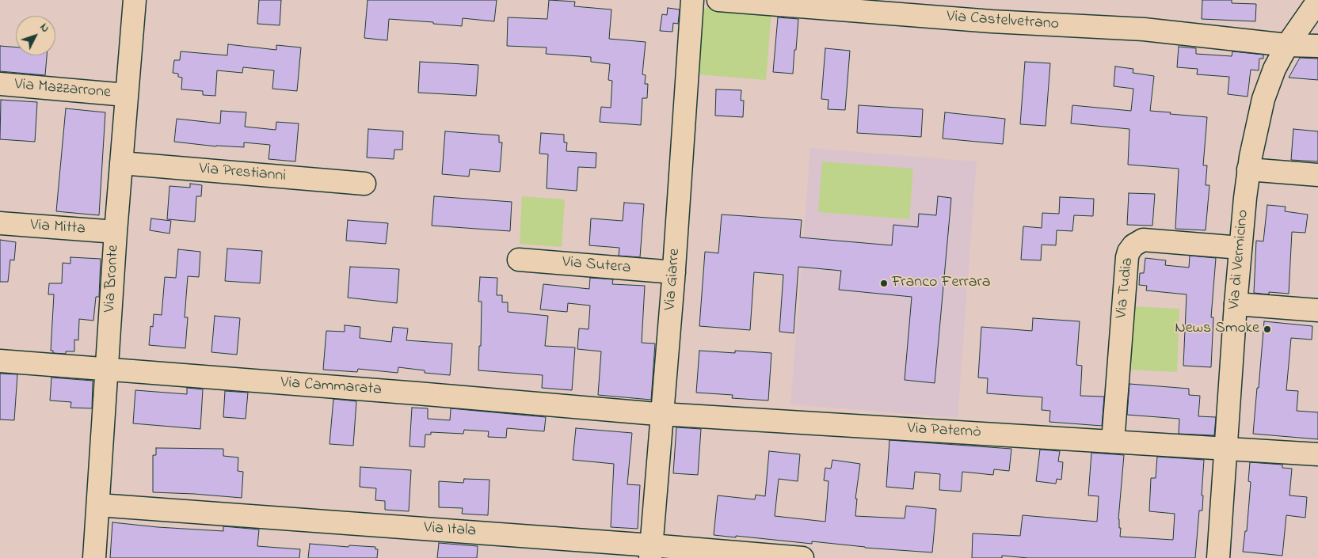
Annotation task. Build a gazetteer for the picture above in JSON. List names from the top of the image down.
{
  "streets": {
    "street": [
      "Via Castelvetrano",
      "Via Mazzarrone",
      "Via Prestianni",
      "Via Mitta",
      "Via di Vermicino",
      "Via Sutera",
      "Via Bronte",
      "Via Giarre",
      "Via Tudia",
      "Via Cammarata",
      "Via Paternò",
      "Via Itala"
    ]
  },
  "crossings": [
    ["Via Castelvetrano", "Via di Vermicino"],
    ["Via Mazzarrone", "Via Bronte"],
    ["Via Prestianni", "Via Bronte"],
    ["Via Mitta", "Via Bronte"],
    ["Via di Vermicino", "Via Tudia"],
    ["Via di Vermicino", "Via Paternò"],
    ["Via Sutera", "Via Giarre"],
    ["Via Bronte", "Via Cammarata"],
    ["Via Bronte", "Via Itala"],
    ["Via Giarre", "Via Cammarata"],
    ["Via Giarre", "Via Paternò"],
    ["Via Giarre", "Via Itala"],
    ["Via Tudia", "Via Paternò"],
    ["Via Cammarata", "Via Paternò"]
  ],
  "places": ["Franco Ferrara", "News Smoke"],
  "north": "top right"
}
